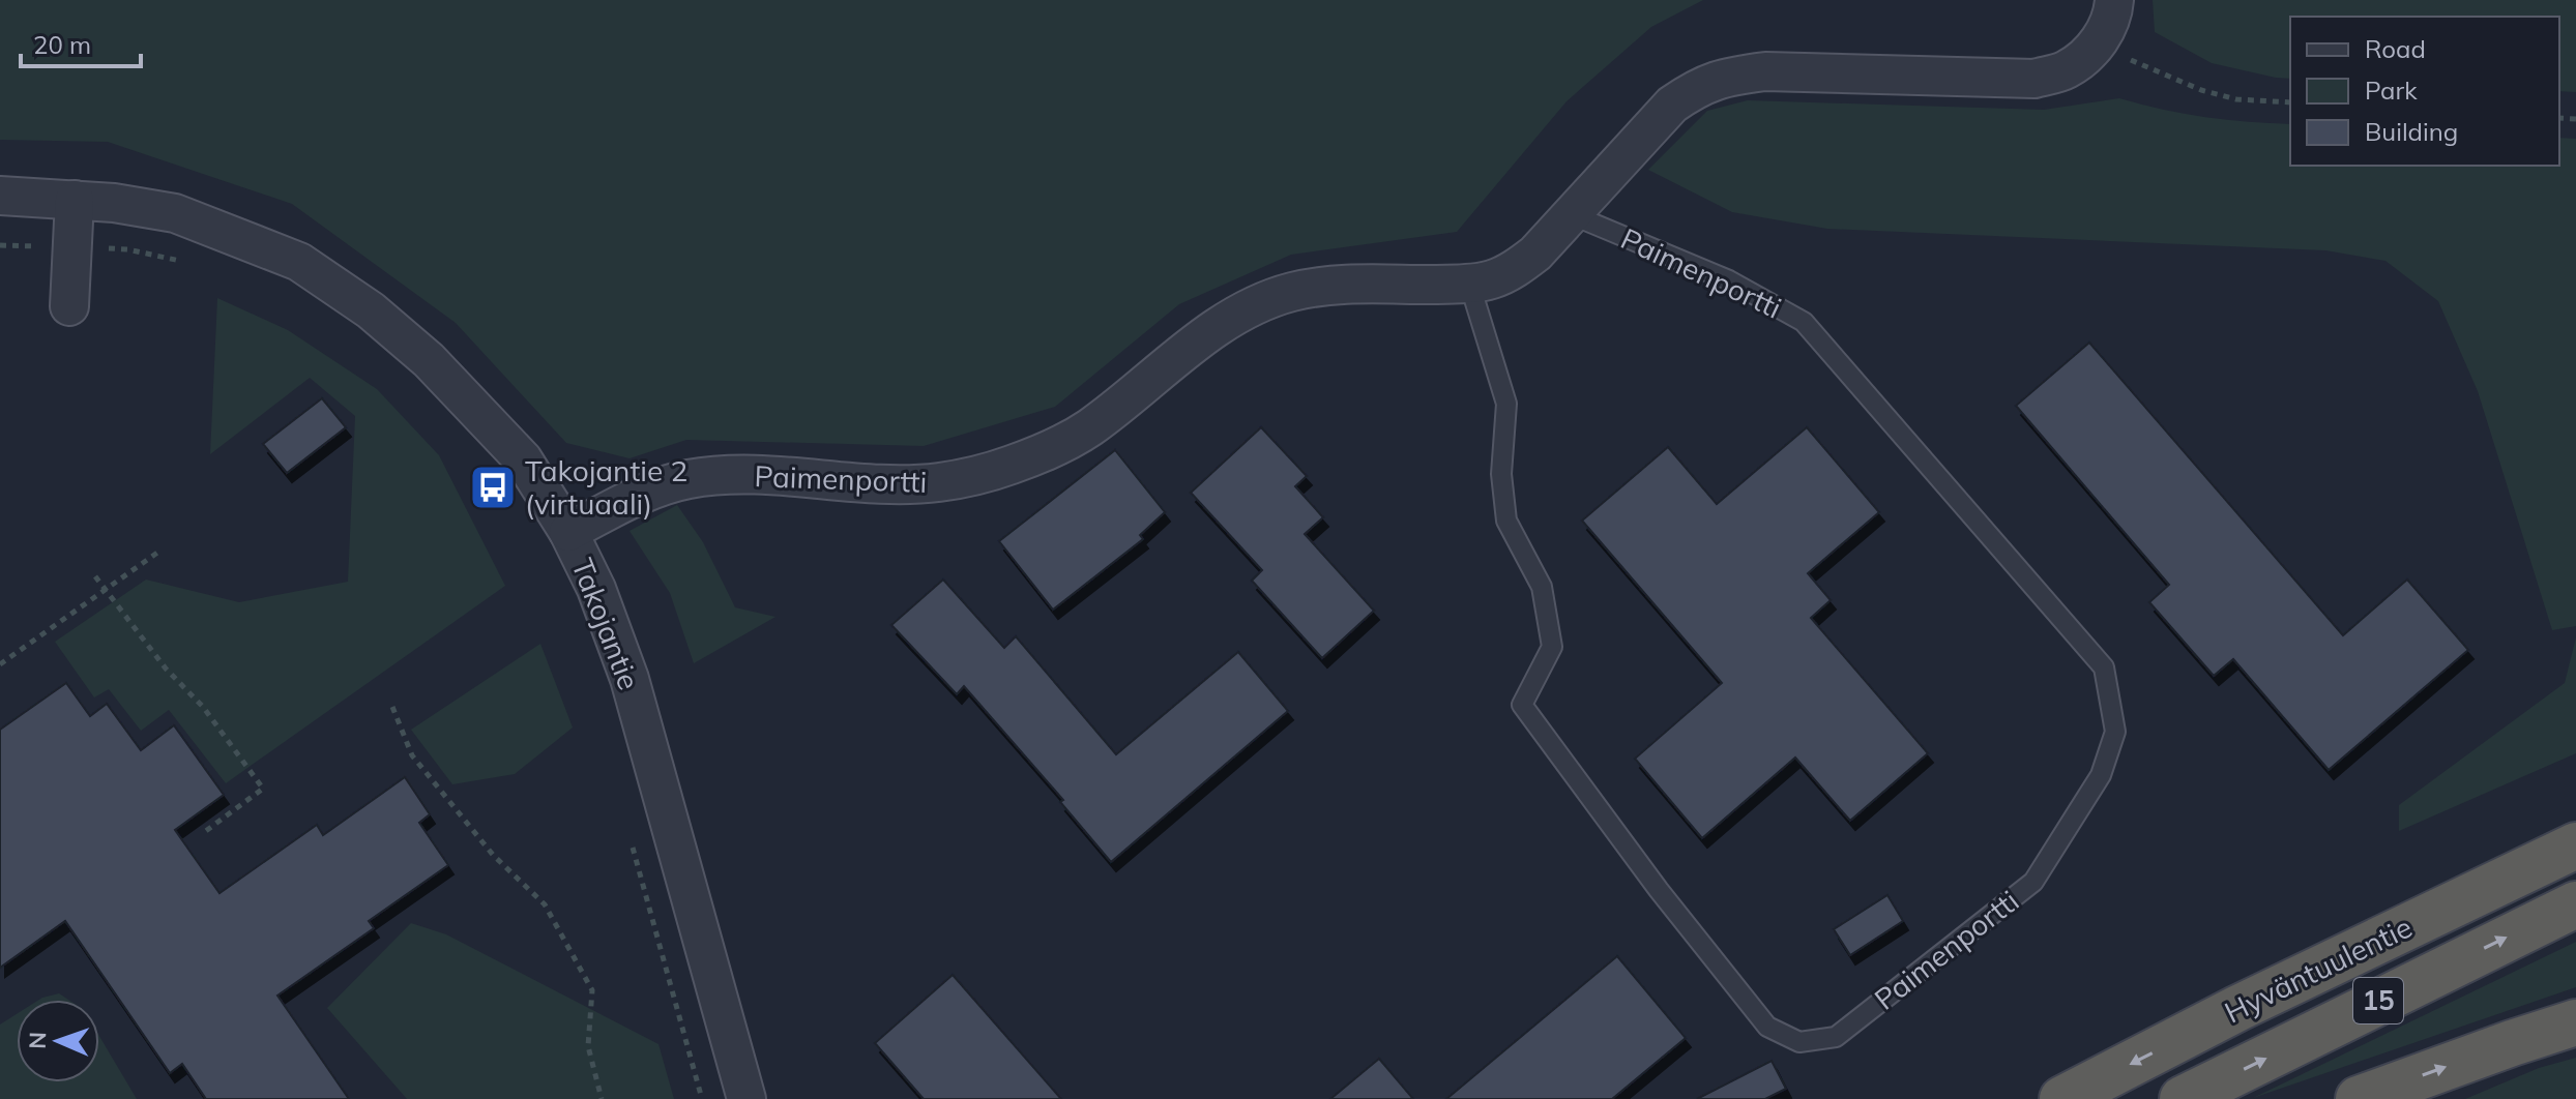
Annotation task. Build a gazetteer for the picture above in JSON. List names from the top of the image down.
{
  "streets": {
    "highway": ["Hyväntuulentie", "15"],
    "street": ["Paimenportti", "Takojantie"]
  },
  "crossings": [
    ["Paimenportti", "Takojantie"]
  ],
  "places": {
    "bus stop": ["Takojantie 2 (virtuaali)"]
  },
  "legend": ["Road", "Park", "Building"],
  "scale_bar": "20 m",
  "north": "left"
}
